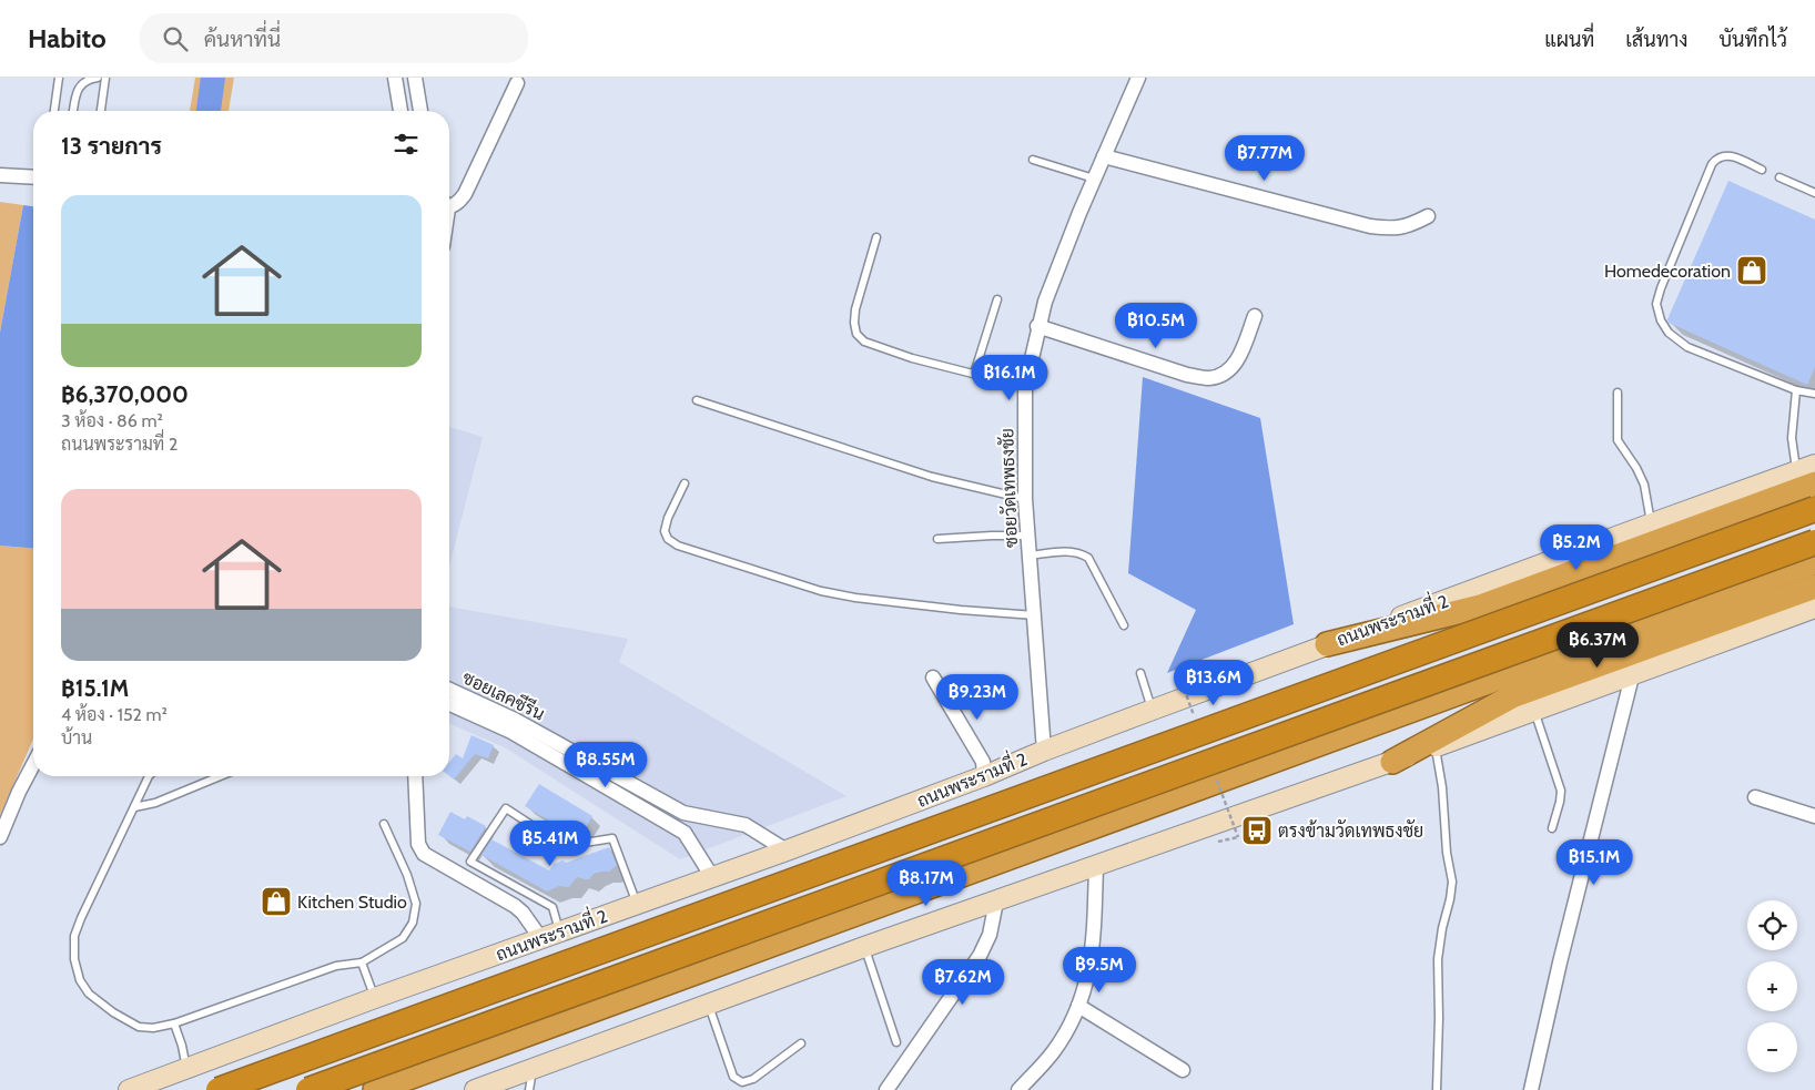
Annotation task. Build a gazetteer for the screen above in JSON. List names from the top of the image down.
{
  "streets": {
    "highway": ["ถนนพระรามที่ 2"],
    "street": ["ซอยวัดเทพธงชัย", "ซอยเลคซีรีน"]
  },
  "crossings": [
    ["ซอยวัดเทพธงชัย", "ถนนพระรามที่ 2"],
    ["ถนนพระรามที่ 2", "ซอยเลคซีรีน"]
  ],
  "places": {
    "shop": ["Homedecoration", "Kitchen Studio"],
    "bus stop": ["ตรงข้ามวัดเทพธงชัย"]
  },
  "page": {
    "header": "Habito",
    "search": "ค้นหาที่นี่",
    "nav": ["แผนที่", "เส้นทาง", "บันทึกไว้"],
    "heading": "13 รายการ",
    "price": [
      "฿7.77M",
      "฿10.5M",
      "฿16.1M",
      "฿5.2M",
      "฿6.37M",
      "฿13.6M",
      "฿9.23M",
      "฿8.55M",
      "฿5.41M",
      "฿15.1M",
      "฿8.17M",
      "฿9.5M",
      "฿7.62M"
    ],
    "list": [
      {
        "name": "฿6,370,000",
        "note": "3 ห้อง · 86 m² · ถนนพระรามที่ 2"
      },
      {
        "name": "฿15.1M",
        "note": "4 ห้อง · 152 m² · บ้าน"
      }
    ],
    "map_buttons": ["+", "−"]
  }
}
